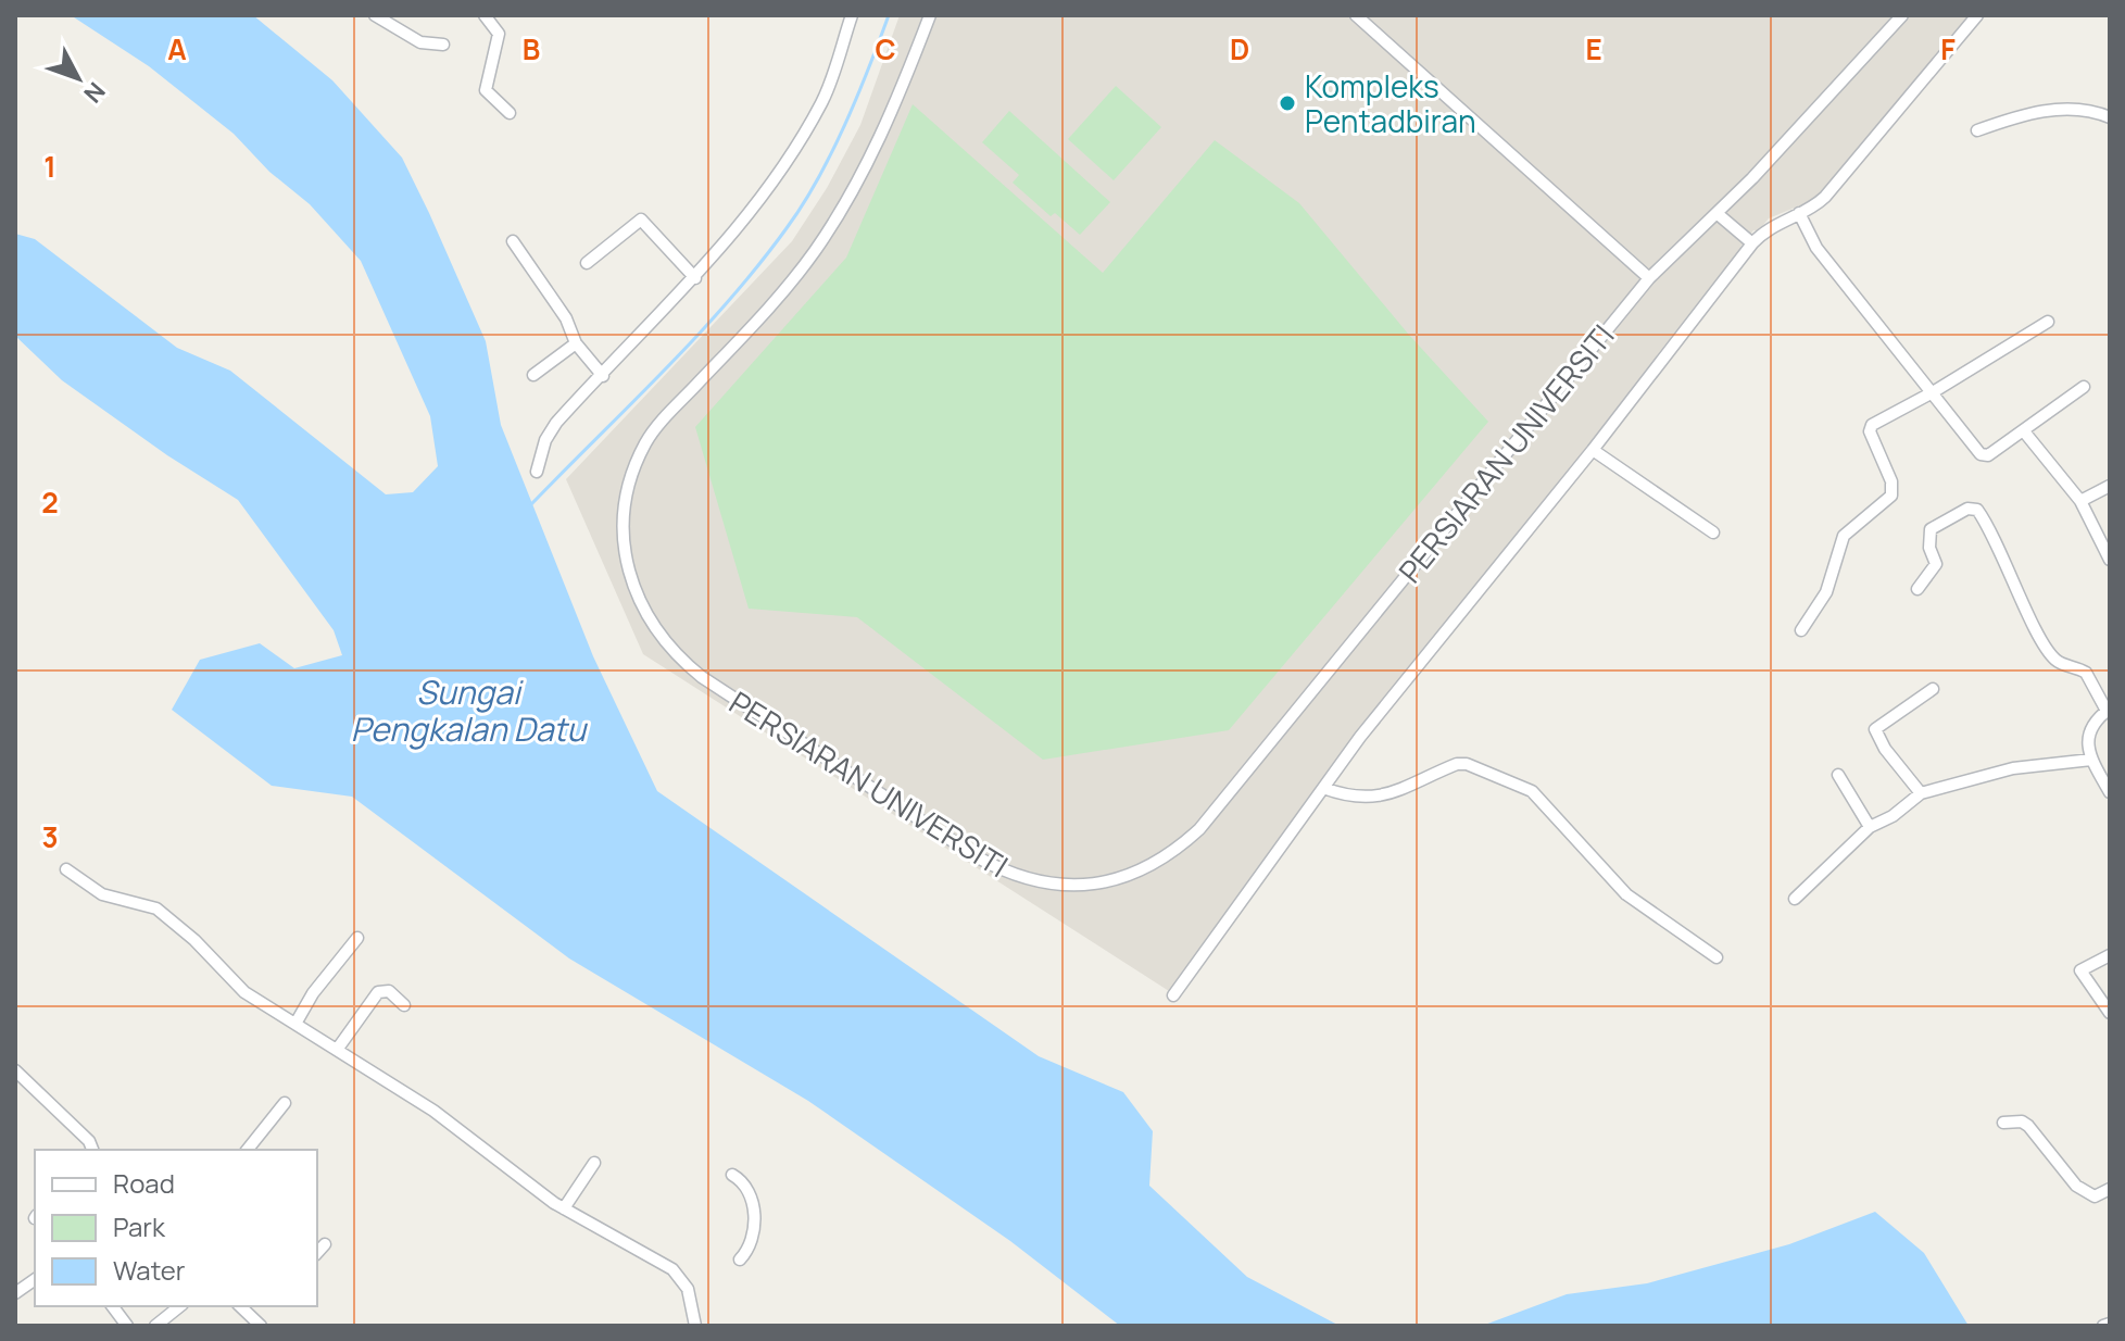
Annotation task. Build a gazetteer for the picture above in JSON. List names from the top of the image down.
{
  "streets": {
    "street": ["PERSIARAN UNIVERSITI"]
  },
  "water": ["Sungai Pengkalan Datu"],
  "places": ["Kompleks Pentadbiran"],
  "legend": ["Road", "Park", "Water"],
  "north": "bottom right",
  "grid": {
    "columns": [
      "A",
      "B",
      "C",
      "D",
      "E",
      "F"
    ],
    "rows": ["1", "2", "3"]
  }
}
